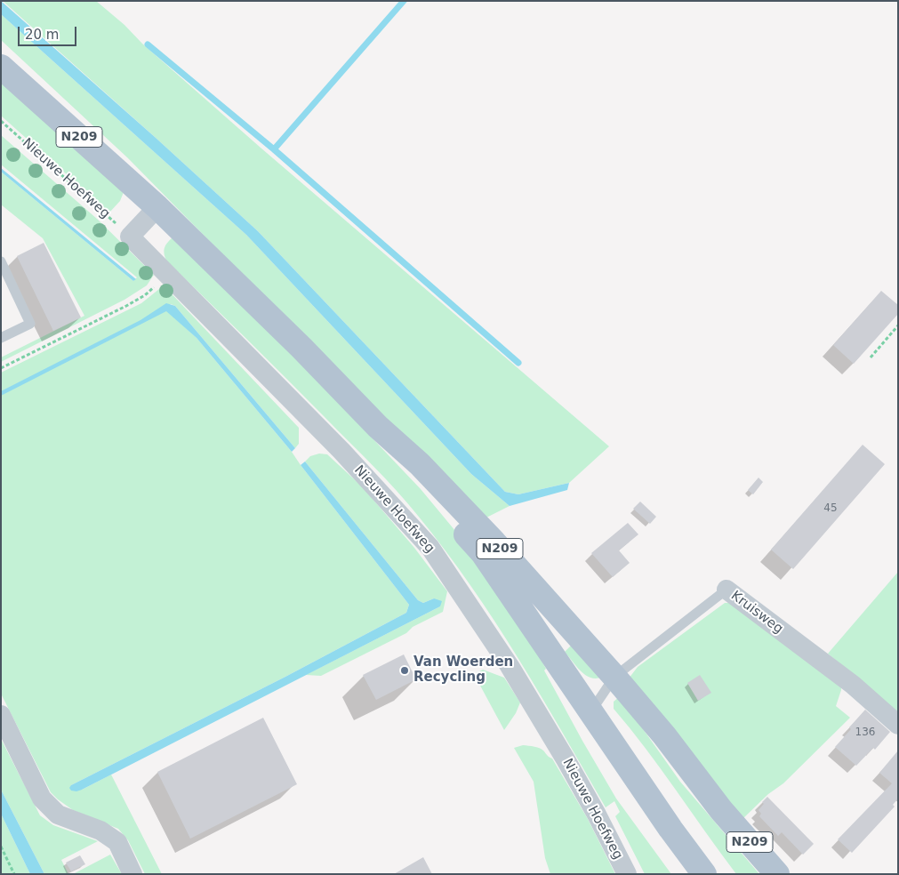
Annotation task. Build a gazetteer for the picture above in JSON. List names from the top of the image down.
{
  "streets": {
    "main road": ["N209"],
    "street": ["Nieuwe Hoefweg", "Kruisweg"]
  },
  "crossings": [
    ["N209", "Kruisweg"]
  ],
  "places": ["Van Woerden Recycling"],
  "house_numbers": ["45", "136"],
  "scale_bar": "20 m"
}
